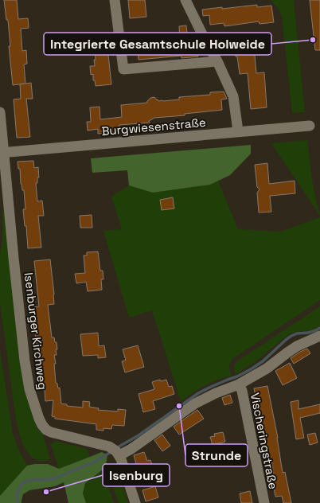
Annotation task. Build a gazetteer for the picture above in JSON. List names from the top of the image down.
{
  "streets": {
    "street": ["Burgwiesenstraße", "Isenburger Kirchweg", "Vischeringstraße"]
  },
  "crossings": [
    ["Burgwiesenstraße", "Isenburger Kirchweg"]
  ],
  "places": ["Integrierte Gesamtschule Holweide", "Strunde", "Isenburg"]
}
